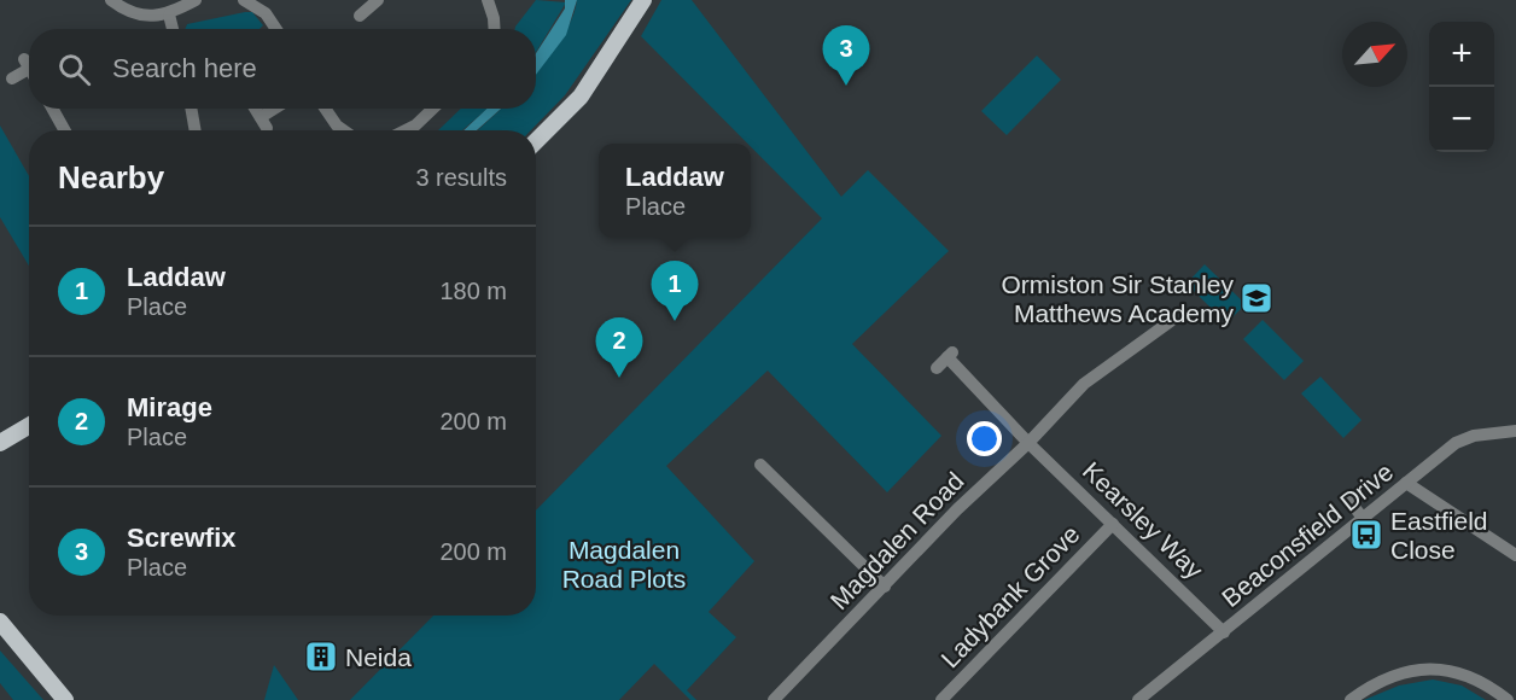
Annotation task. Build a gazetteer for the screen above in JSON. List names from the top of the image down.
{
  "streets": {
    "street": [
      "Kearsley Way",
      "Beaconsfield Drive",
      "Magdalen Road",
      "Ladybank Grove"
    ]
  },
  "crossings": [
    ["Kearsley Way", "Beaconsfield Drive"],
    ["Kearsley Way", "Magdalen Road"],
    ["Kearsley Way", "Ladybank Grove"]
  ],
  "parks": ["Magdalen Road Plots"],
  "places": {
    "school or university": ["Ormiston Sir Stanley Matthews Academy"],
    "bus stop": ["Eastfield Close"],
    "building": ["Neida"]
  },
  "north": "top right",
  "page": {
    "map_buttons": ["+", "−"],
    "pins": ["3", "1", "2"],
    "search": "Search here",
    "heading": ["Nearby", "3 results"],
    "popup": ["Laddaw", "Place"],
    "list": [
      {
        "mark": "1",
        "name": "Laddaw",
        "note": "Place",
        "value": "180 m"
      },
      {
        "mark": "2",
        "name": "Mirage",
        "note": "Place",
        "value": "200 m"
      },
      {
        "mark": "3",
        "name": "Screwfix",
        "note": "Place",
        "value": "200 m"
      }
    ]
  }
}
